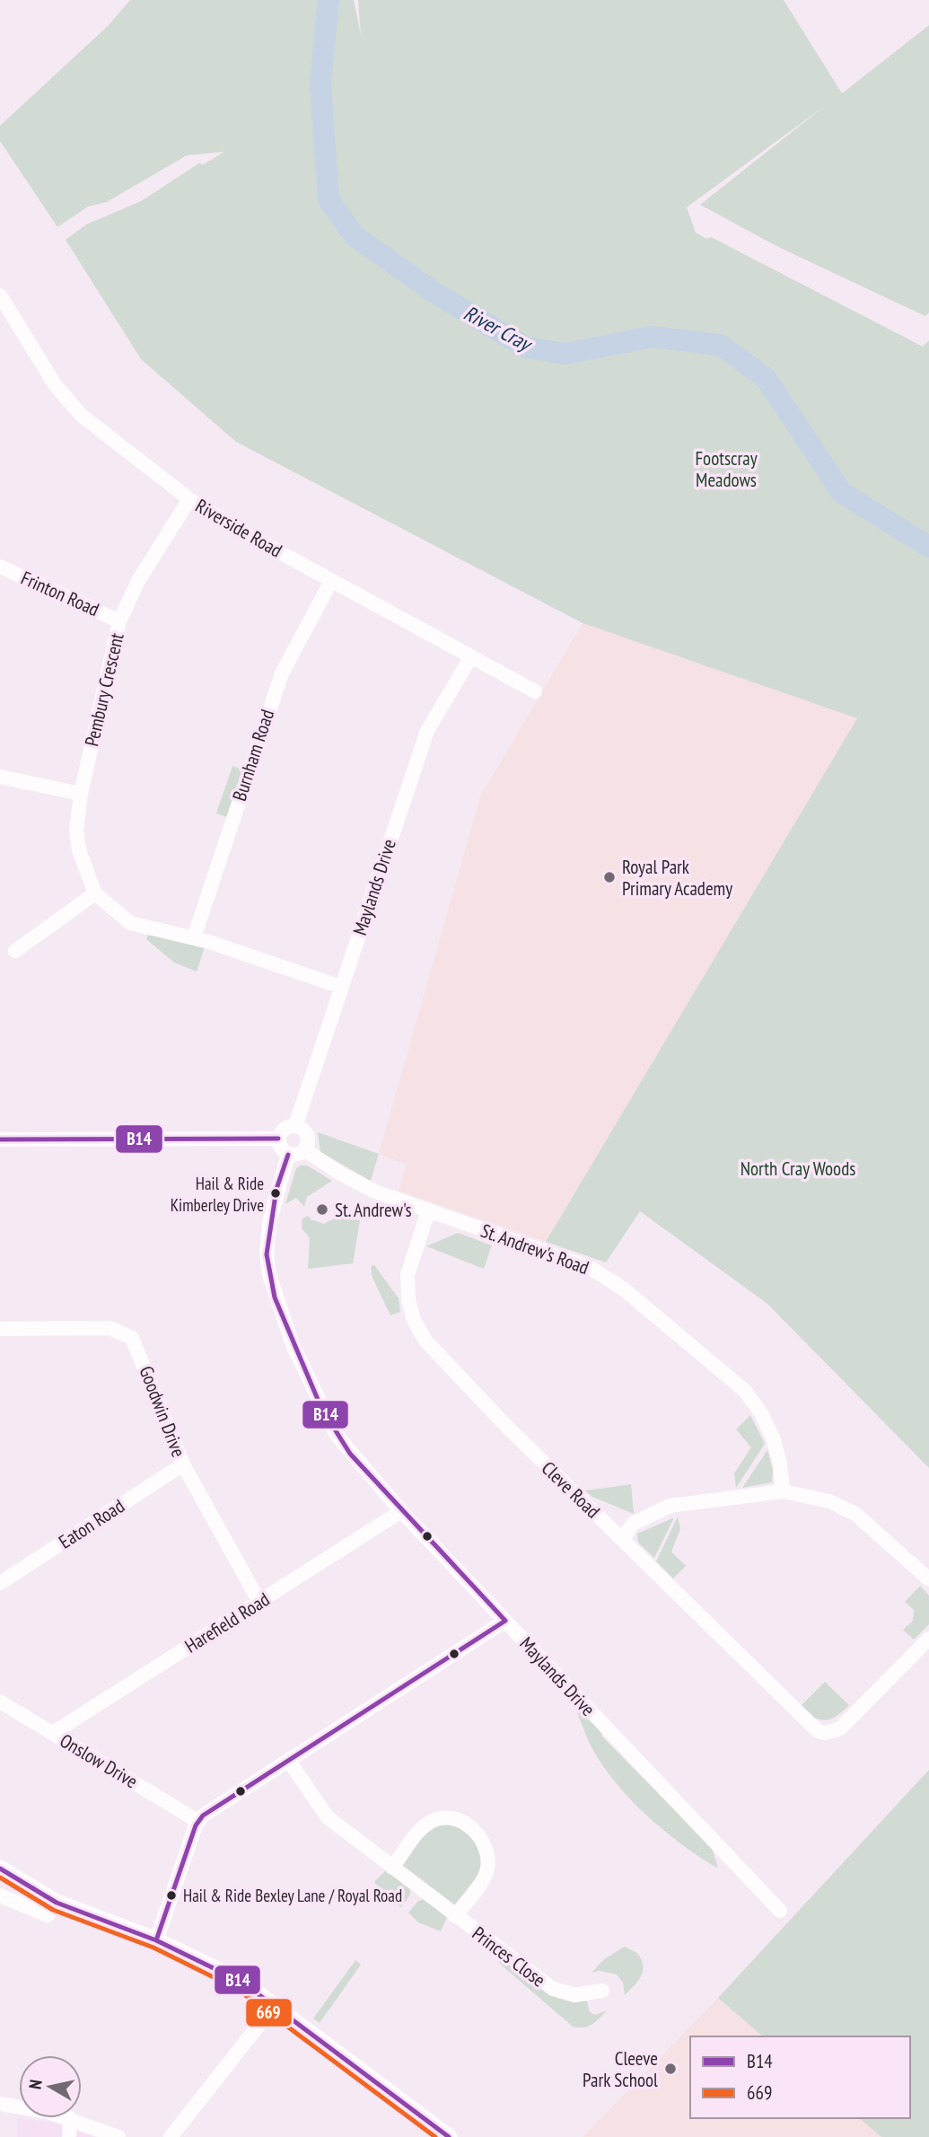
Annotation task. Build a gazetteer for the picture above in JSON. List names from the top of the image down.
{
  "streets": {
    "street": [
      "Riverside Road",
      "Frinton Road",
      "Pembury Crescent",
      "Burnham Road",
      "Maylands Drive",
      "St. Andrew's Road",
      "Goodwin Drive",
      "Cleve Road",
      "Eaton Road",
      "Harefield Road",
      "Onslow Drive",
      "Princes Close"
    ]
  },
  "crossings": [
    ["Riverside Road", "Pembury Crescent"],
    ["Riverside Road", "Burnham Road"],
    ["Riverside Road", "Maylands Drive"],
    ["Frinton Road", "Pembury Crescent"],
    ["Pembury Crescent", "Burnham Road"],
    ["Pembury Crescent", "Maylands Drive"],
    ["Maylands Drive", "St. Andrew's Road"],
    ["Maylands Drive", "Harefield Road"],
    ["St. Andrew's Road", "Cleve Road"],
    ["Goodwin Drive", "Eaton Road"],
    ["Goodwin Drive", "Harefield Road"],
    ["Harefield Road", "Onslow Drive"]
  ],
  "water": ["River Cray"],
  "parks": ["Footscray Meadows", "North Cray Woods"],
  "places": [
    "Royal Park Primary Academy",
    "Hail & Ride Kimberley Drive",
    "St. Andrew's",
    "Hail & Ride Bexley Lane / Royal Road",
    "Cleeve Park School"
  ],
  "lines": ["transit line B14", "transit line 669"],
  "legend": ["B14", "669"],
  "north": "left"
}
